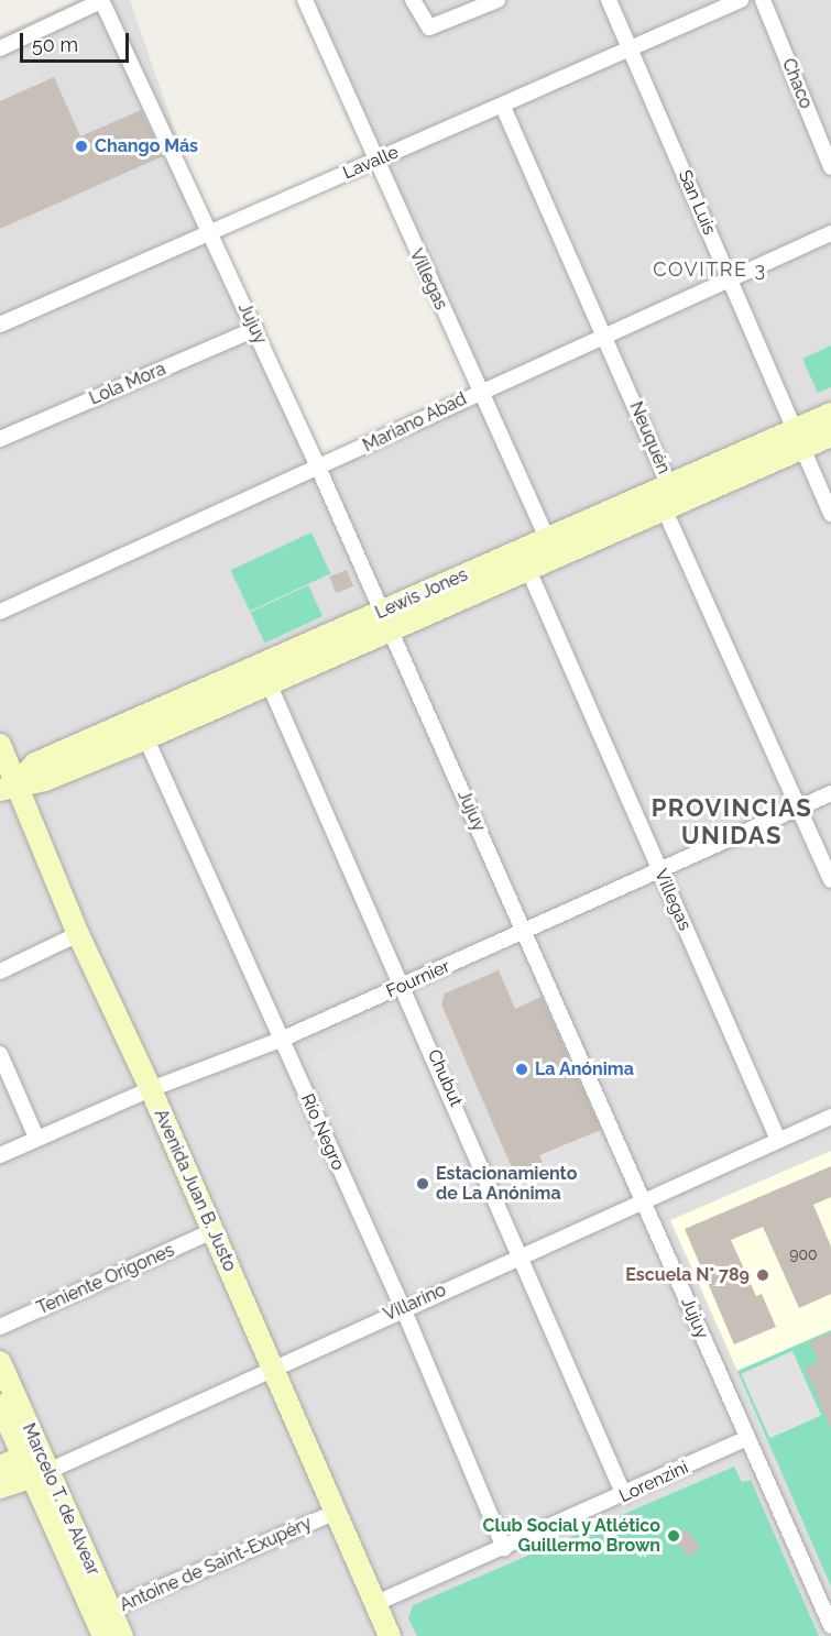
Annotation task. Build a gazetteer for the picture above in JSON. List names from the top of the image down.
{
  "streets": {
    "main road": [
      "Lewis Jones",
      "Avenida Juan B. Justo",
      "Villarino",
      "Marcelo T. de Alvear"
    ],
    "street": [
      "Chaco",
      "Lavalle",
      "San Luis",
      "Villegas",
      "Jujuy",
      "Lola Mora",
      "Mariano Abad",
      "Neuquén",
      "Fournier",
      "Chubut",
      "Río Negro",
      "Teniente Origones",
      "Lorenzini",
      "Antoine de Saint-Exupéry"
    ]
  },
  "crossings": [
    ["Lavalle", "San Luis"],
    ["Lavalle", "Villegas"],
    ["Lavalle", "Jujuy"],
    ["Lavalle", "Neuquén"],
    ["San Luis", "Mariano Abad"],
    ["San Luis", "Lewis Jones"],
    ["Villegas", "Mariano Abad"],
    ["Villegas", "Lewis Jones"],
    ["Villegas", "Fournier"],
    ["Villegas", "Villarino"],
    ["Jujuy", "Lola Mora"],
    ["Jujuy", "Mariano Abad"],
    ["Jujuy", "Lewis Jones"],
    ["Jujuy", "Fournier"],
    ["Jujuy", "Villarino"],
    ["Jujuy", "Lorenzini"],
    ["Mariano Abad", "Neuquén"],
    ["Neuquén", "Lewis Jones"],
    ["Lewis Jones", "Chubut"],
    ["Lewis Jones", "Río Negro"],
    ["Lewis Jones", "Avenida Juan B. Justo"],
    ["Fournier", "Chubut"],
    ["Fournier", "Río Negro"],
    ["Fournier", "Avenida Juan B. Justo"],
    ["Chubut", "Villarino"],
    ["Chubut", "Lorenzini"],
    ["Río Negro", "Villarino"],
    ["Río Negro", "Lorenzini"],
    ["Avenida Juan B. Justo", "Teniente Origones"],
    ["Avenida Juan B. Justo", "Villarino"],
    ["Avenida Juan B. Justo", "Lorenzini"],
    ["Avenida Juan B. Justo", "Antoine de Saint-Exupéry"],
    ["Villarino", "Marcelo T. de Alvear"],
    ["Marcelo T. de Alvear", "Antoine de Saint-Exupéry"]
  ],
  "districts": ["COVITRE 3", "PROVINCIAS UNIDAS"],
  "places": [
    "Chango Más",
    "La Anónima",
    "Estacionamiento de La Anónima",
    "Escuela N° 789",
    "Club Social y Atlético Guillermo Brown"
  ],
  "house_numbers": ["900"],
  "scale_bar": "50 m"
}
